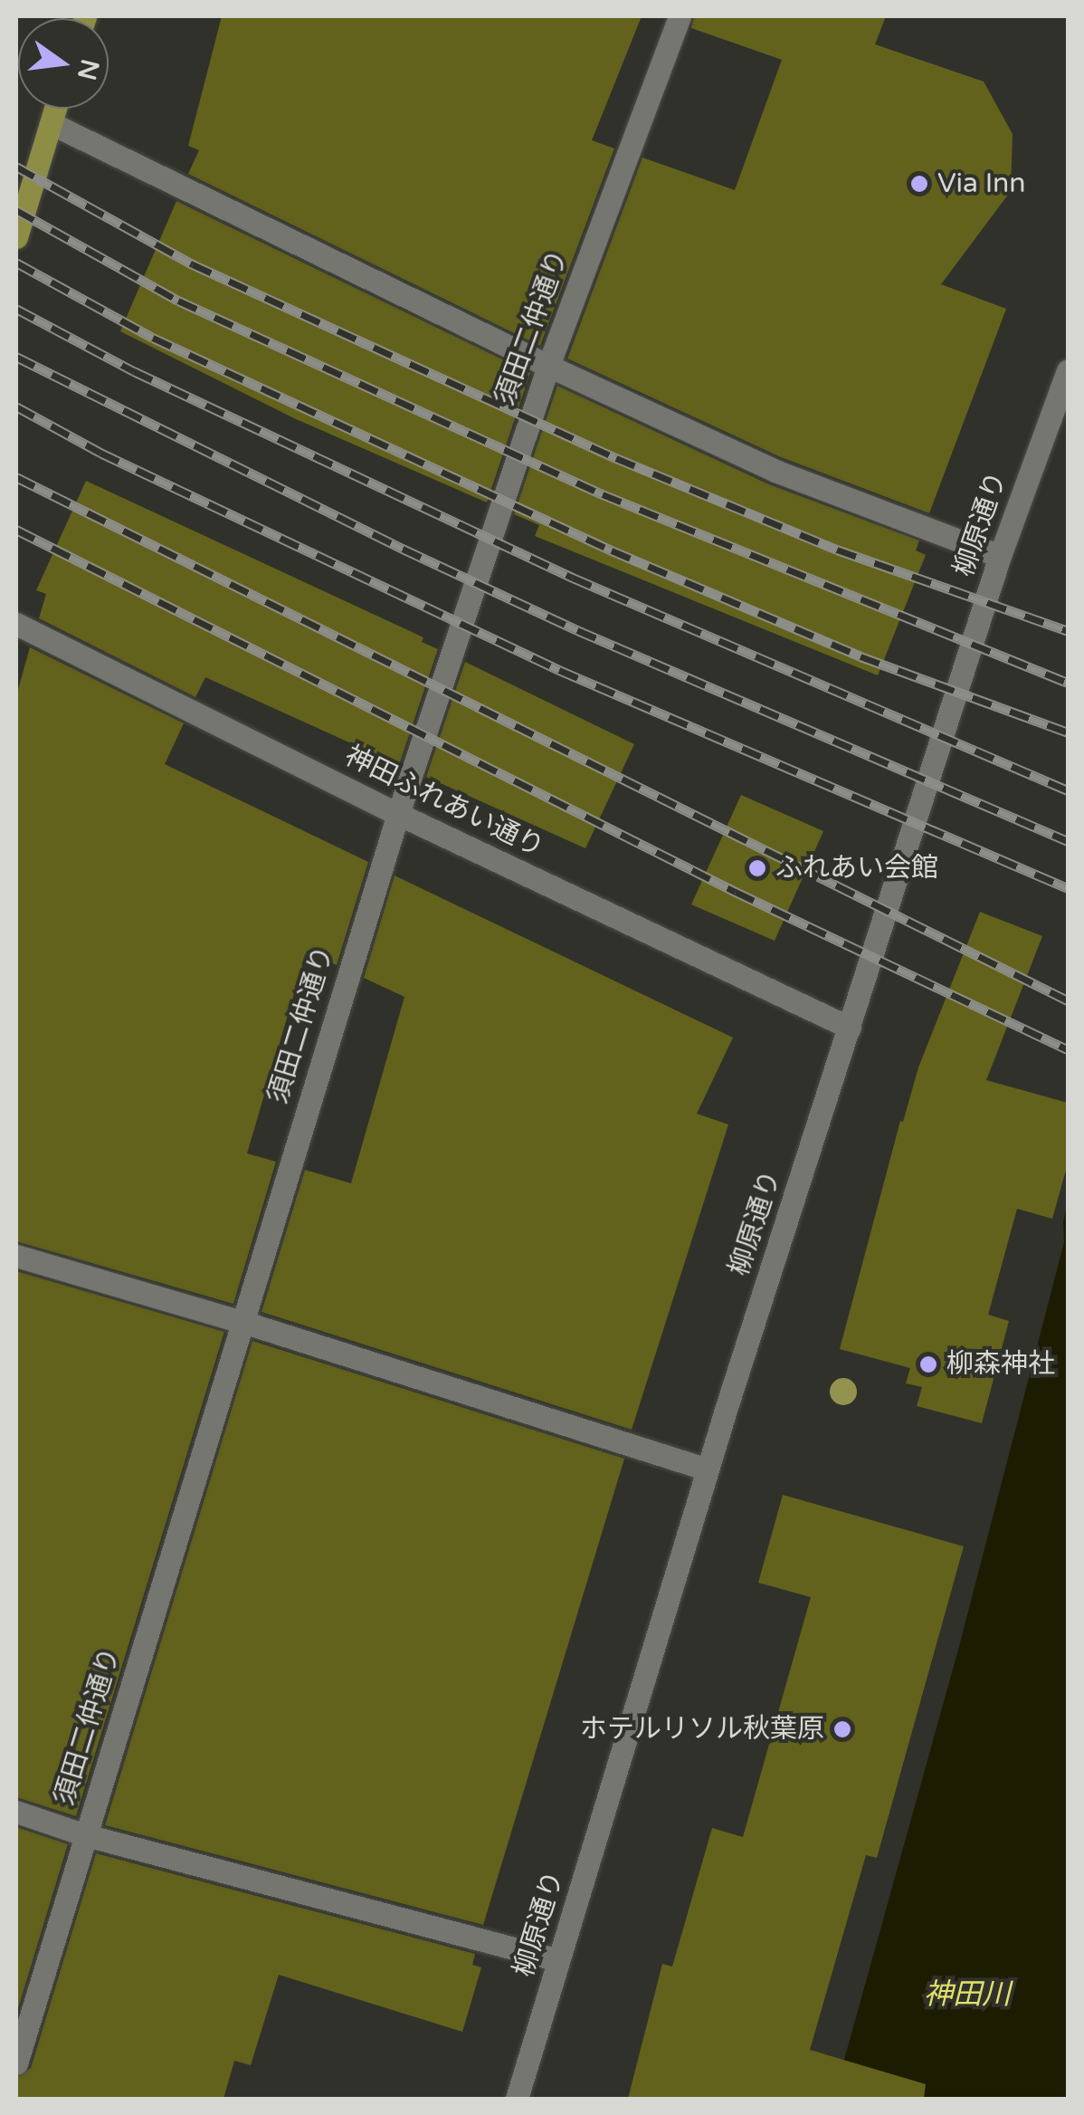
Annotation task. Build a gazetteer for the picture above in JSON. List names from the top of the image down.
{
  "streets": {
    "street": ["須田二仲通り", "柳原通り", "神田ふれあい通り"]
  },
  "crossings": [
    ["須田二仲通り", "神田ふれあい通り"],
    ["柳原通り", "神田ふれあい通り"]
  ],
  "water": ["神田川"],
  "places": [
    "Via Inn",
    "ふれあい会館",
    "柳森神社",
    "ホテルリソル秋葉原"
  ],
  "north": "right"
}
